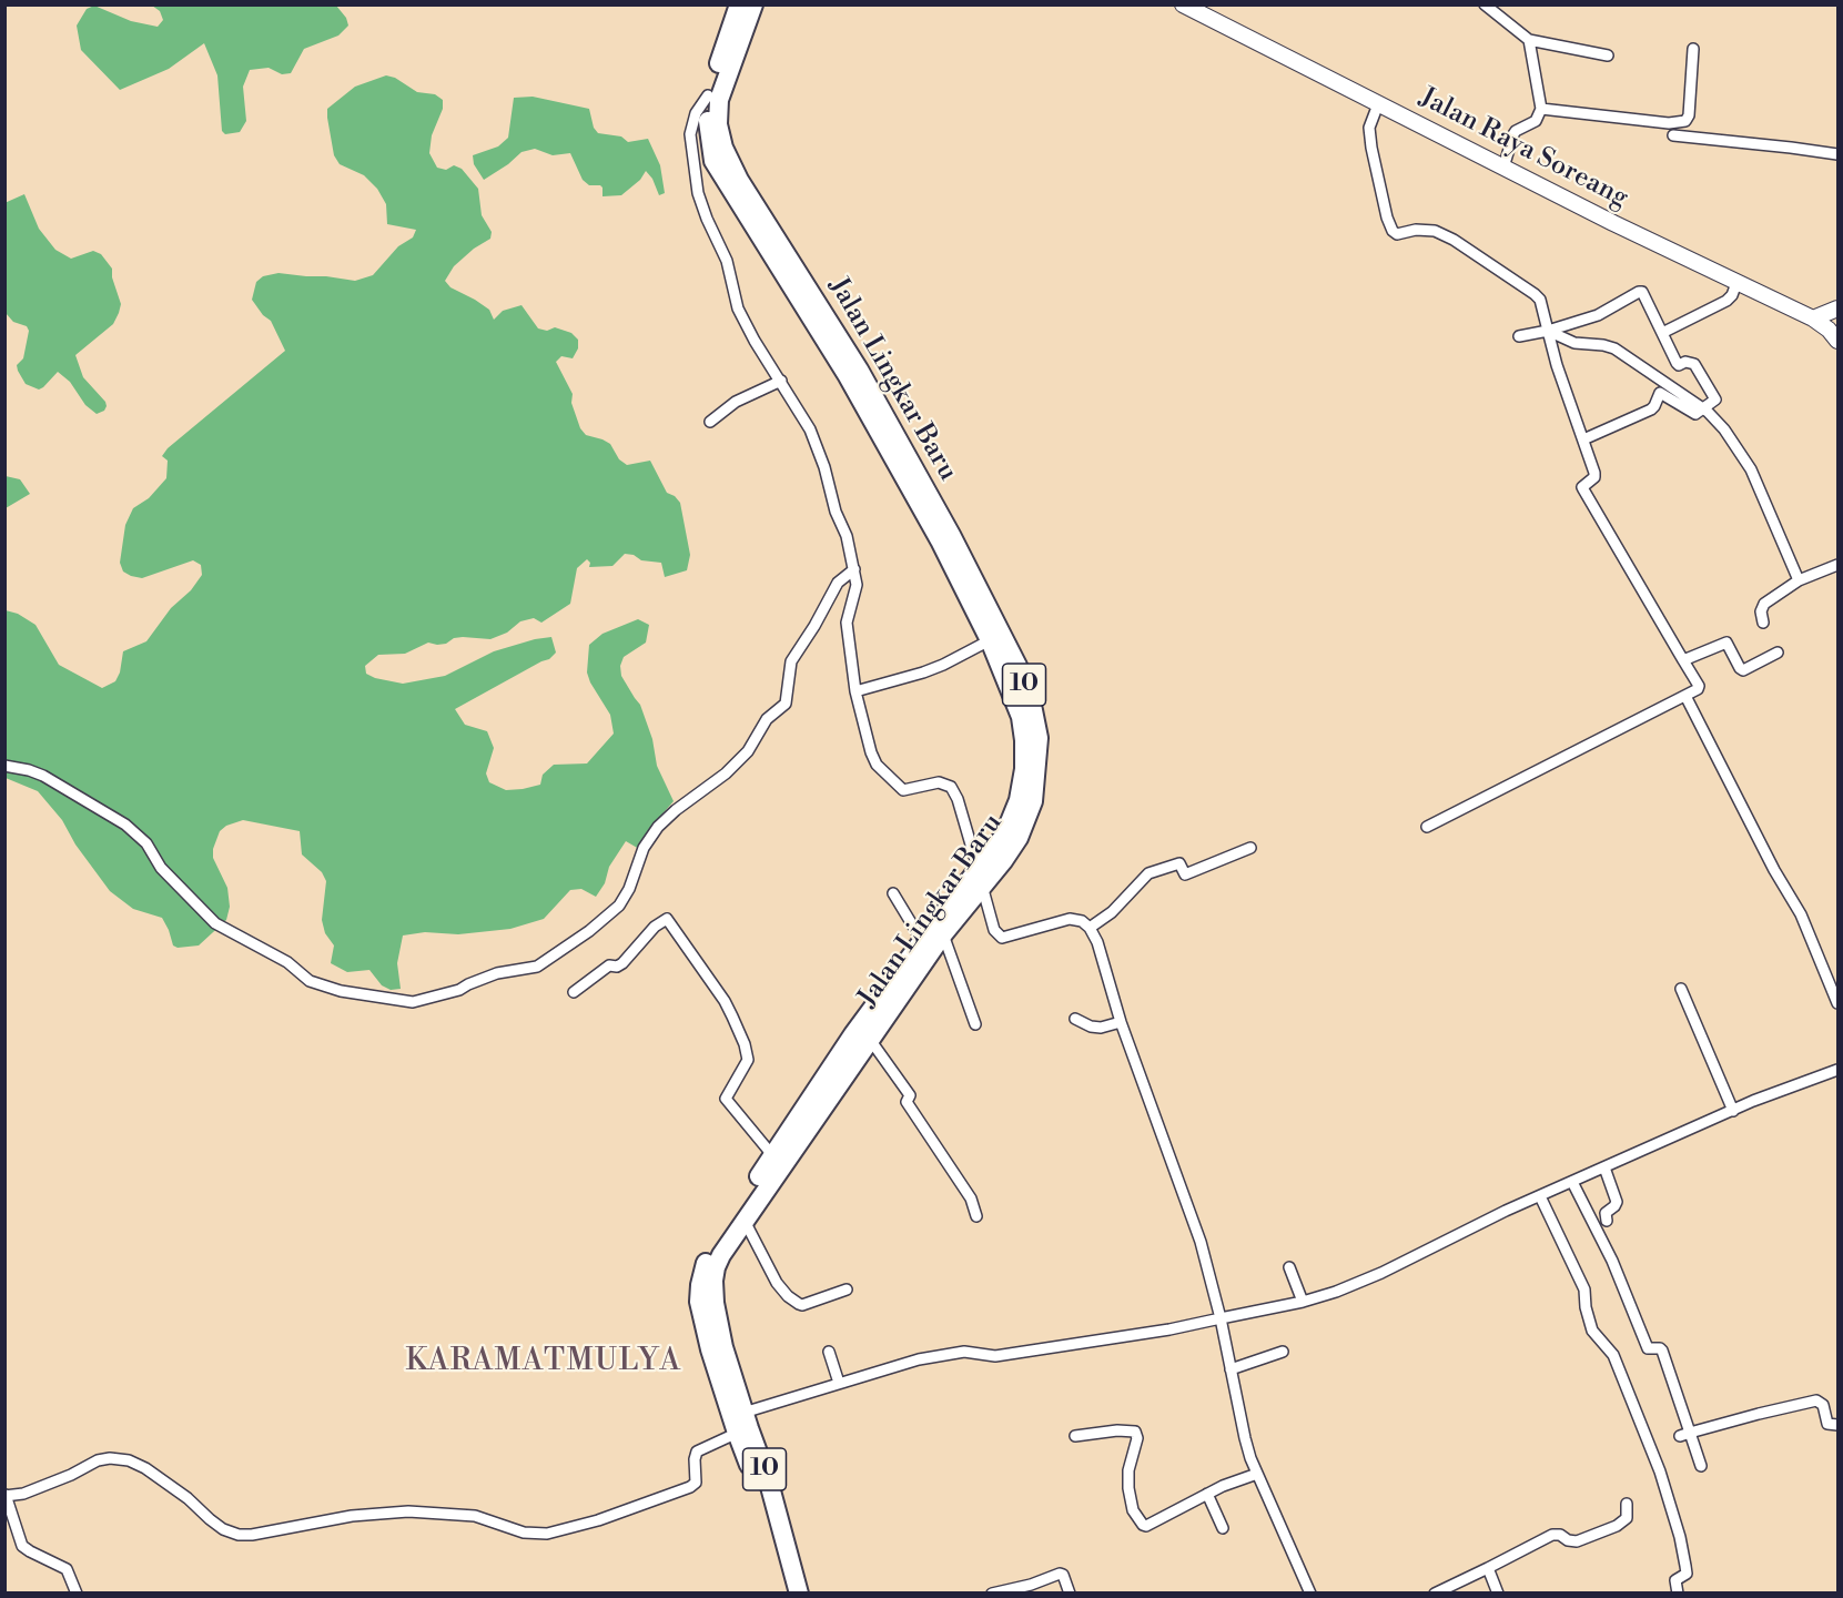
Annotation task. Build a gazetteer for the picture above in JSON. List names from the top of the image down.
{
  "streets": {
    "highway": ["Jalan Lingkar Baru", "10"],
    "main road": ["Jalan Raya Soreang"]
  },
  "districts": ["KARAMATMULYA"]
}
